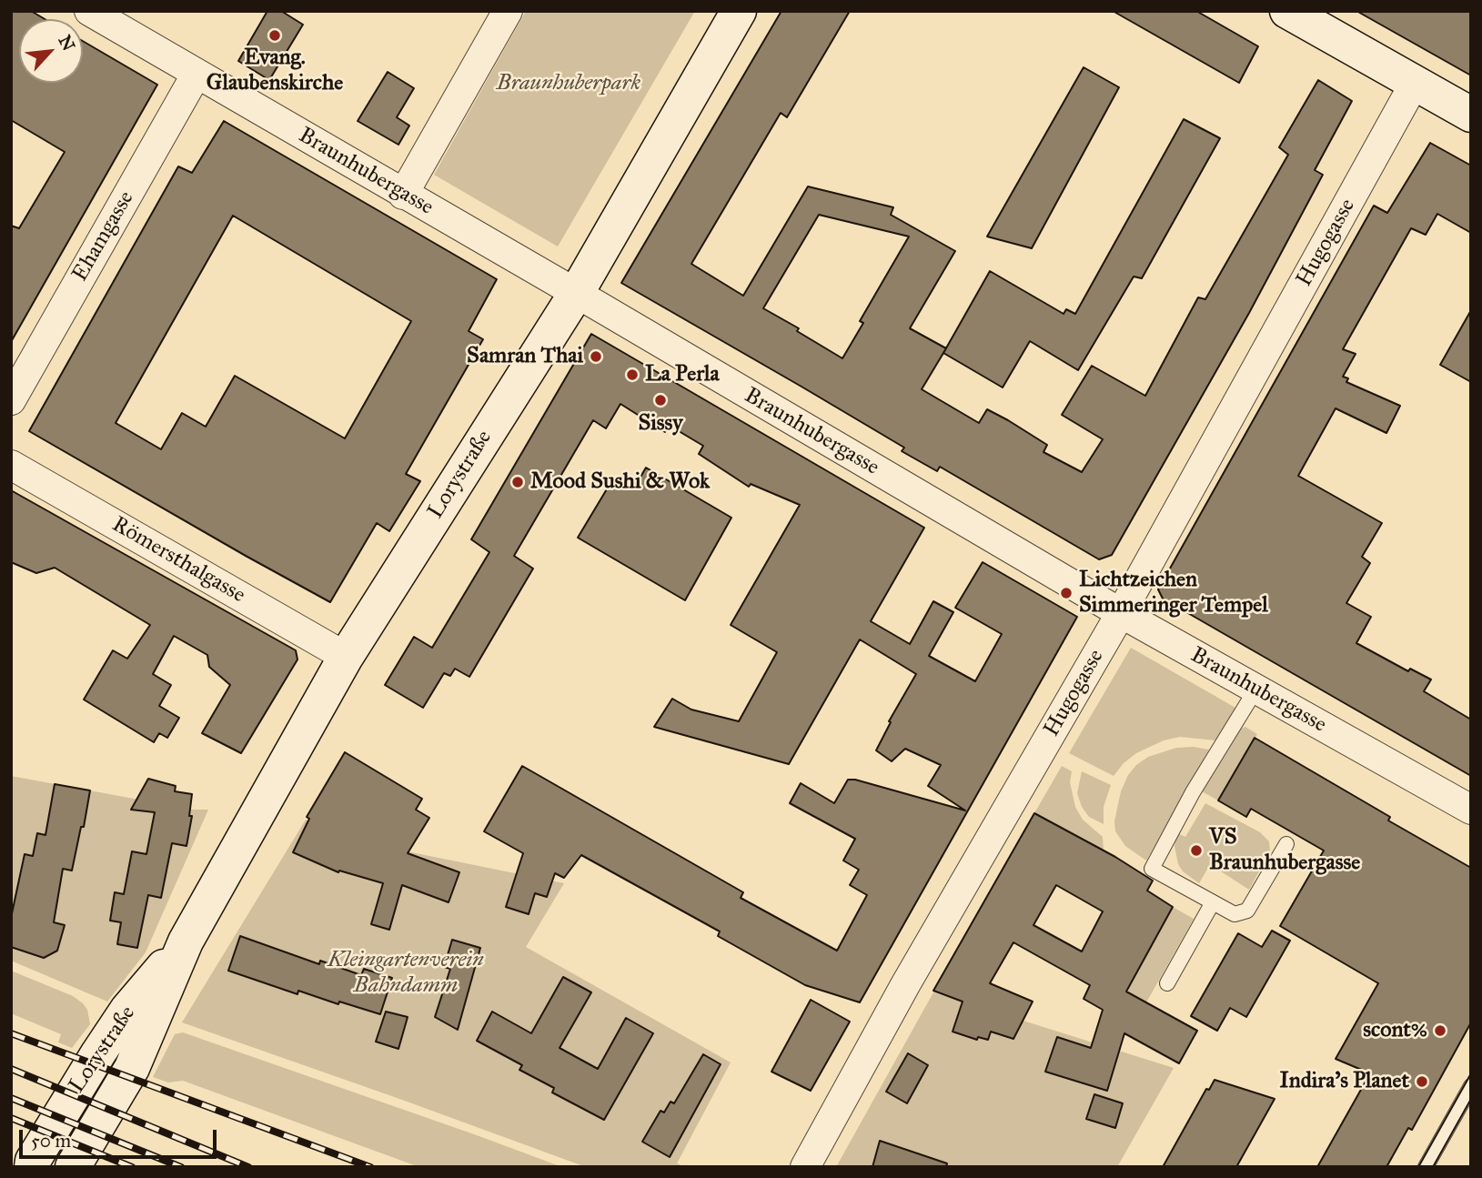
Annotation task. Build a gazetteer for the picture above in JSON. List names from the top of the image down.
{
  "streets": {
    "street": [
      "Braunhubergasse",
      "Ehamgasse",
      "Hugogasse",
      "Lorystraße",
      "Römersthalgasse"
    ]
  },
  "crossings": [
    ["Braunhubergasse", "Ehamgasse"],
    ["Braunhubergasse", "Hugogasse"],
    ["Braunhubergasse", "Lorystraße"],
    ["Lorystraße", "Römersthalgasse"]
  ],
  "parks": ["Braunhuberpark", "Kleingartenverein Bahndamm"],
  "places": [
    "Evang. Glaubenskirche",
    "Samran Thai",
    "La Perla",
    "Sissy",
    "Mood Sushi & Wok",
    "Lichtzeichen Simmeringer Tempel",
    "VS Braunhubergasse",
    "scont%",
    "Indira's Planet"
  ],
  "scale_bar": "50 m",
  "north": "top right"
}
